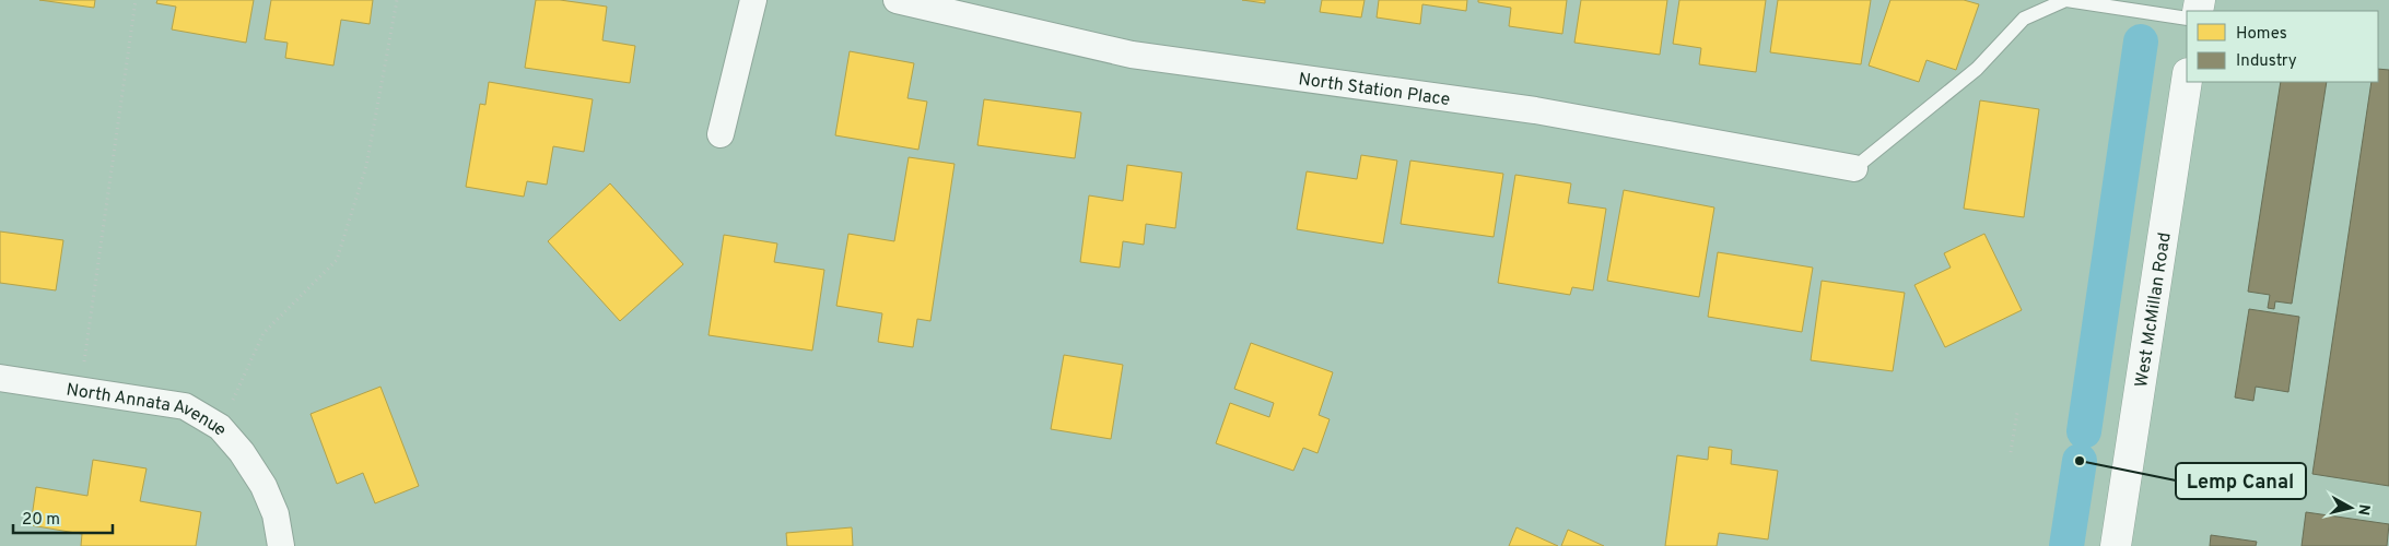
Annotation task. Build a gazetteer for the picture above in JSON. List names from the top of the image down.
{
  "streets": {
    "main road": ["West McMillan Road"],
    "street": ["North Station Place", "North Annata Avenue"]
  },
  "places": ["Lemp Canal"],
  "legend": ["Homes", "Industry"],
  "scale_bar": "20 m",
  "north": "right"
}
